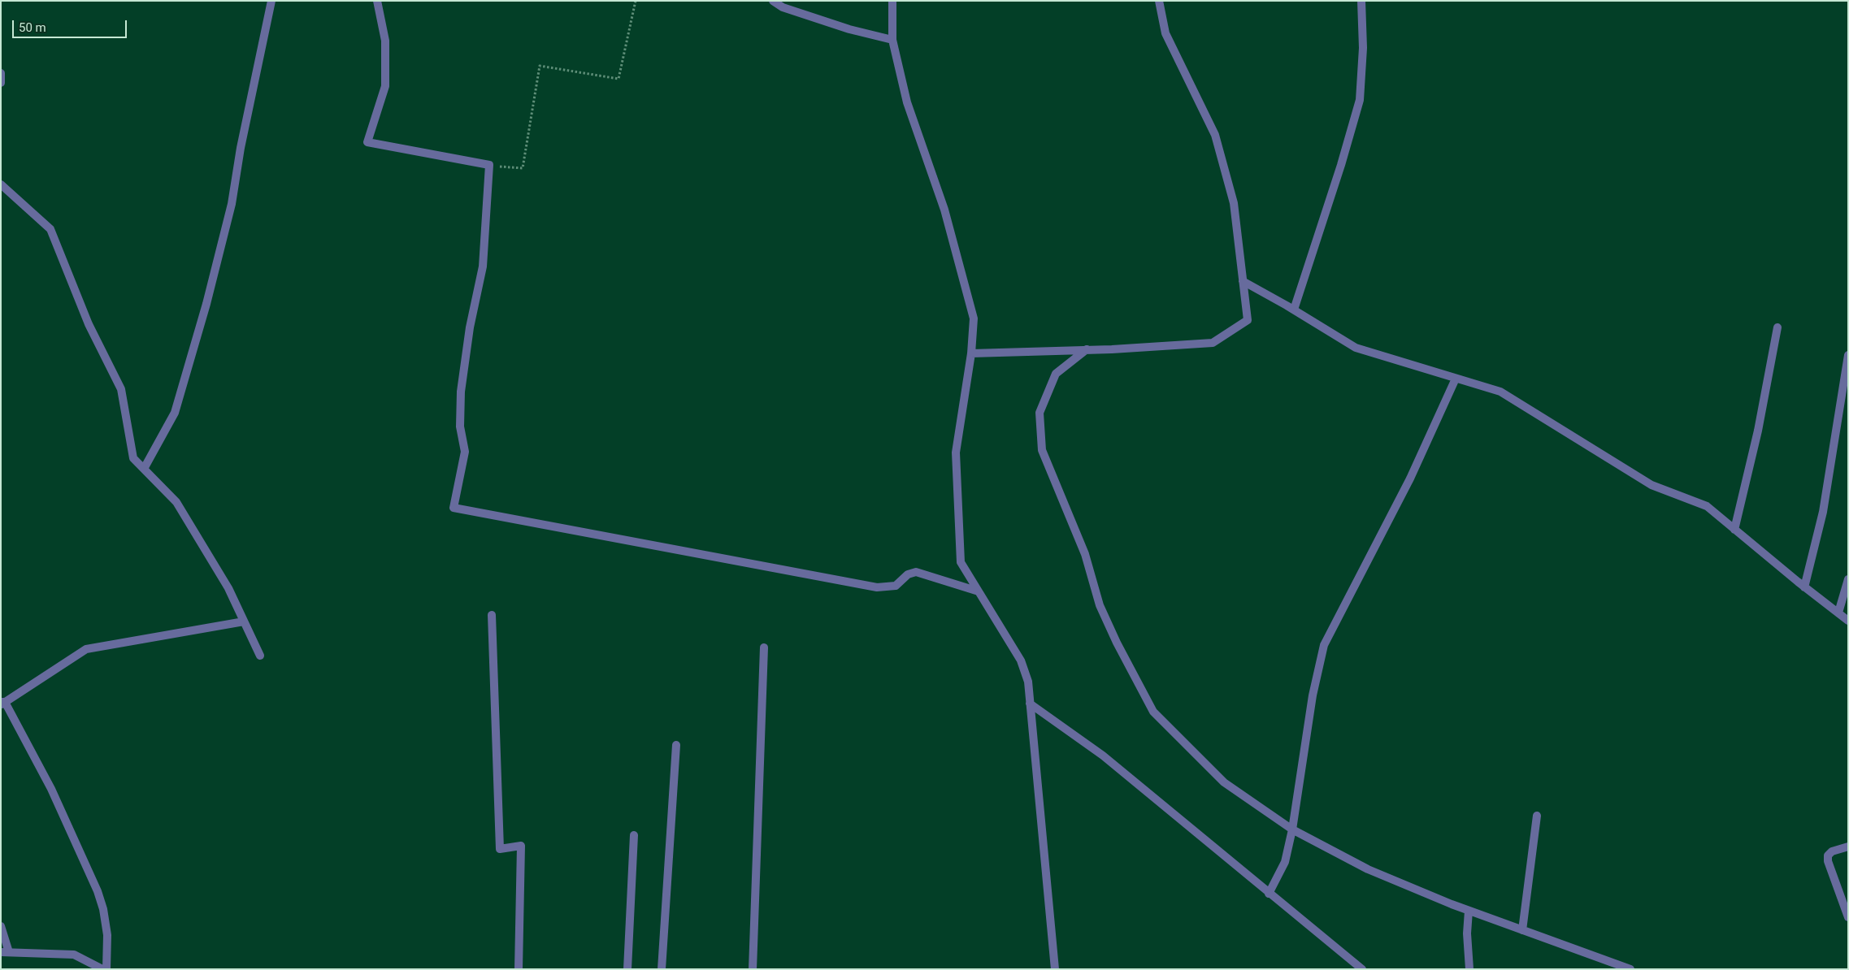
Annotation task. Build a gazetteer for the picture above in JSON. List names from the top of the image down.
{
  "scale_bar": "50 m"
}
